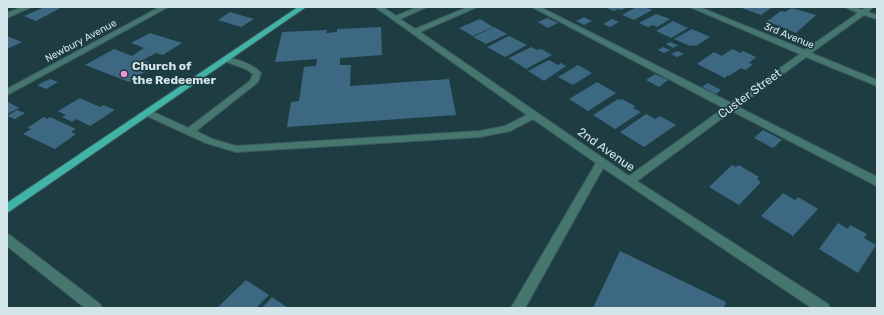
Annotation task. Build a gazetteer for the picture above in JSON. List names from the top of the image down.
{
  "streets": {
    "street": [
      "3rd Avenue",
      "Newbury Avenue",
      "Custer Street",
      "2nd Avenue"
    ]
  },
  "crossings": [
    ["3rd Avenue", "Custer Street"],
    ["Custer Street", "2nd Avenue"]
  ],
  "places": ["Church of the Redeemer"]
}
